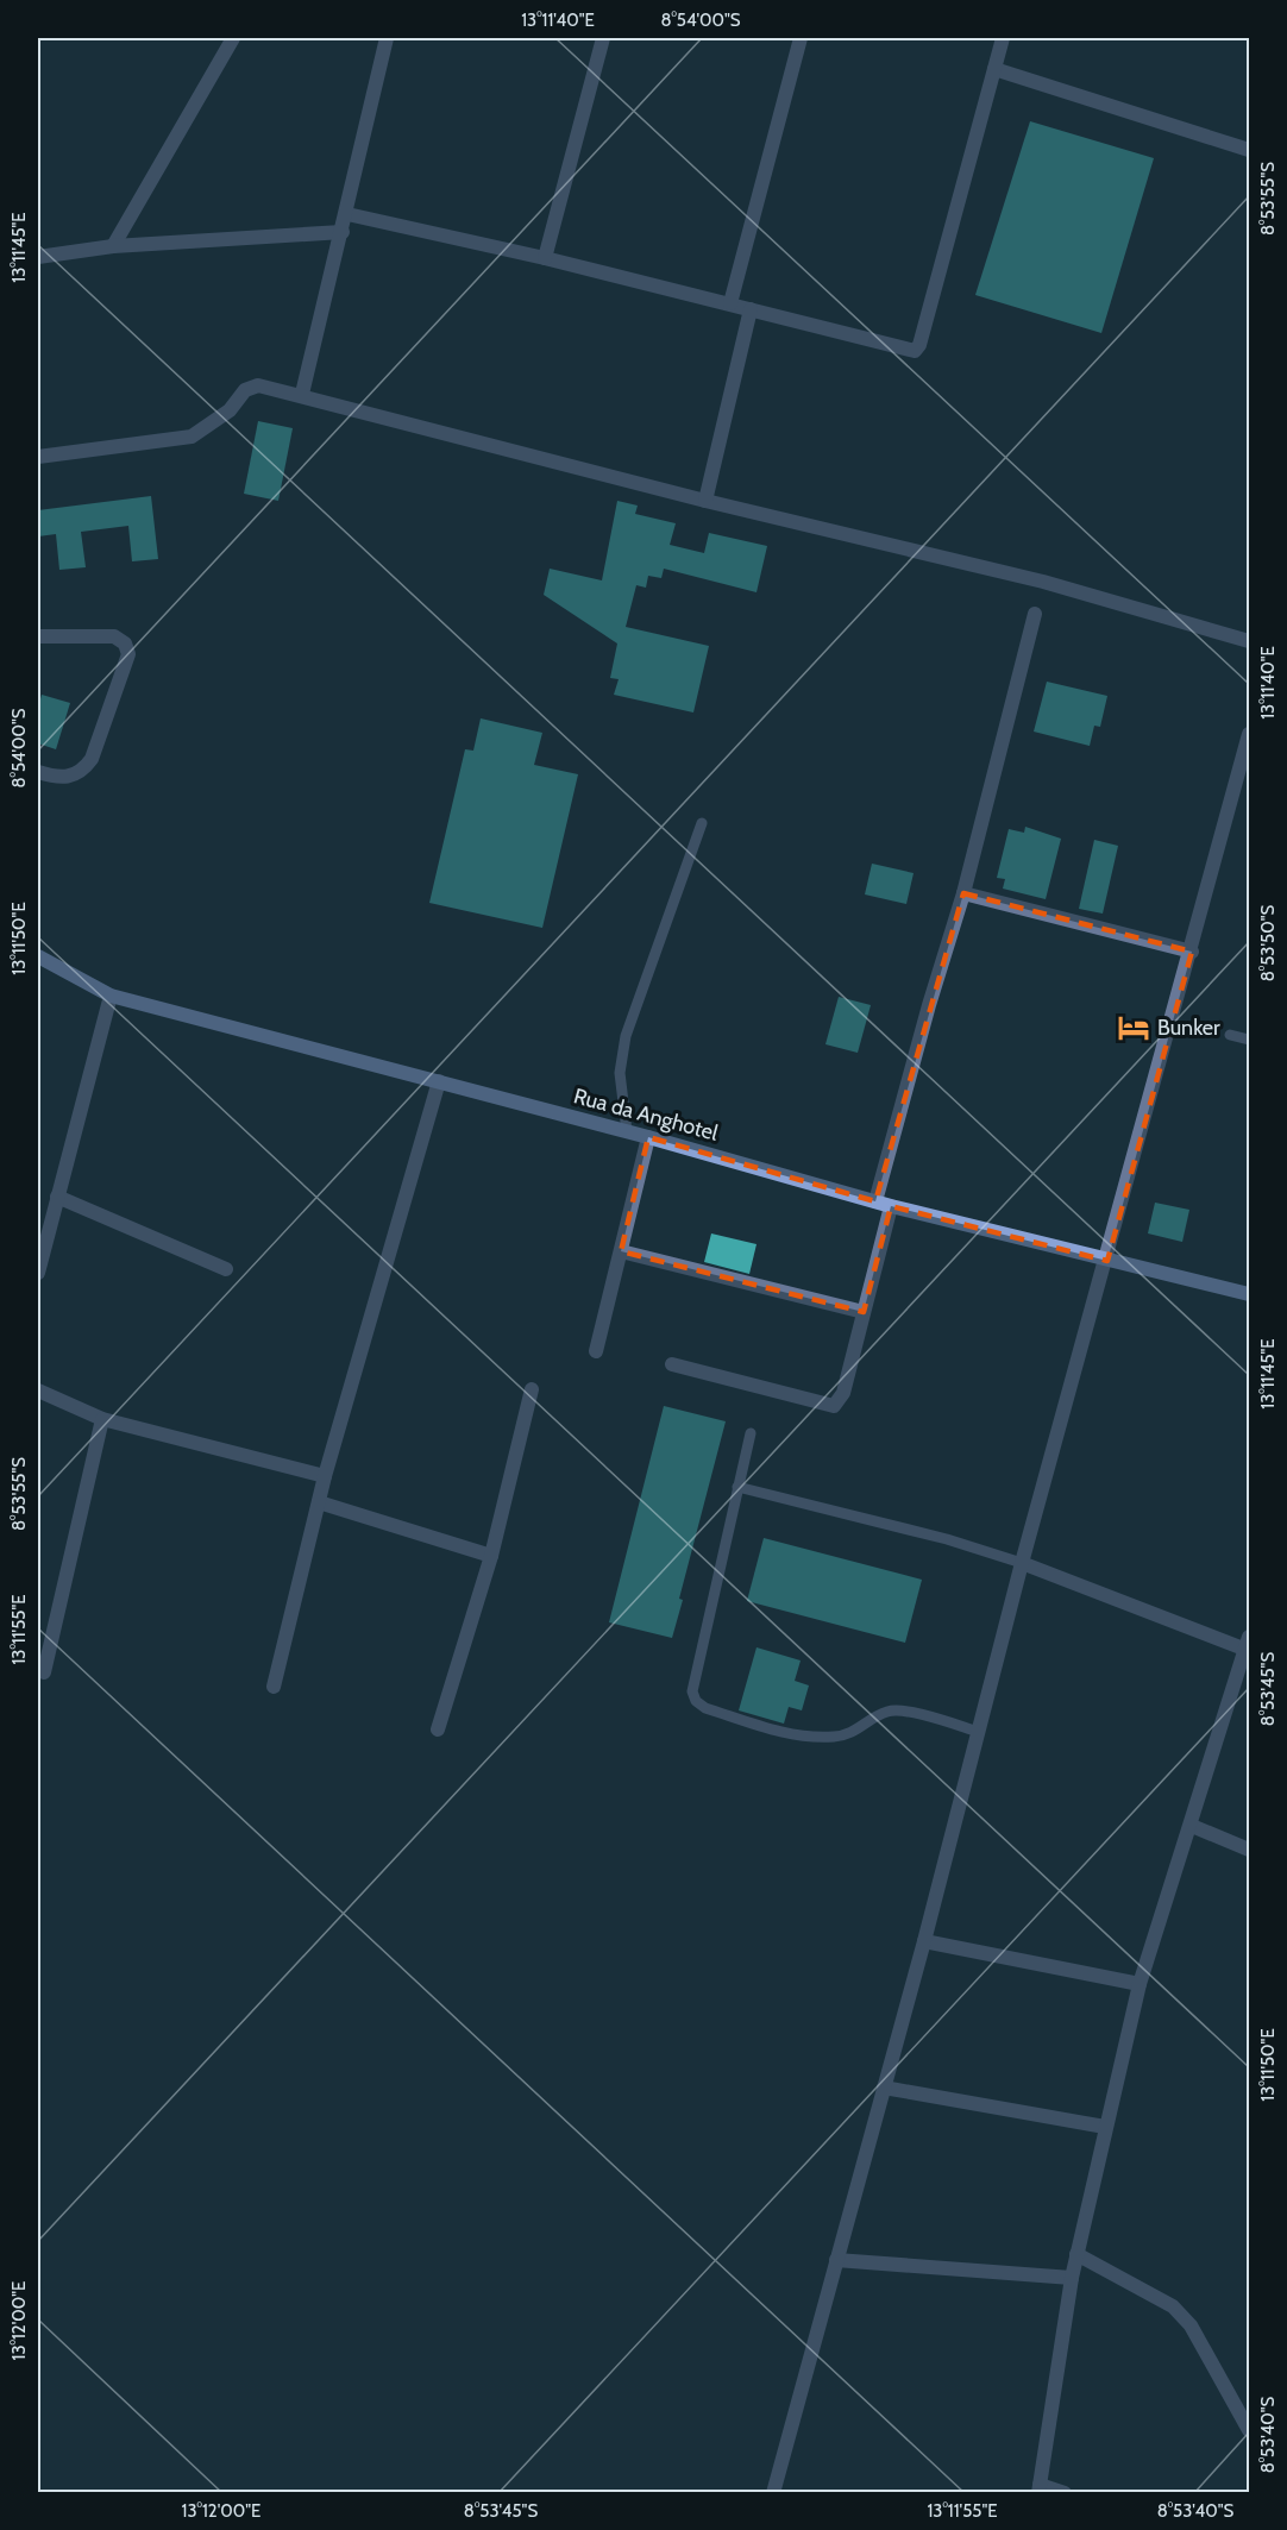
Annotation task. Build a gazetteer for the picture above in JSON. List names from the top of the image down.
{
  "streets": {
    "main road": ["Rua da Anghotel"]
  },
  "places": {
    "hotel": ["Bunker"]
  },
  "coordinates": [
    "13°11'40\"E",
    "8°54'00\"S",
    "8°53'55\"S",
    "13°11'45\"E",
    "13°11'50\"E",
    "8°53'50\"S",
    "13°11'55\"E",
    "8°53'45\"S",
    "13°12'00\"E",
    "8°53'40\"S"
  ]
}
